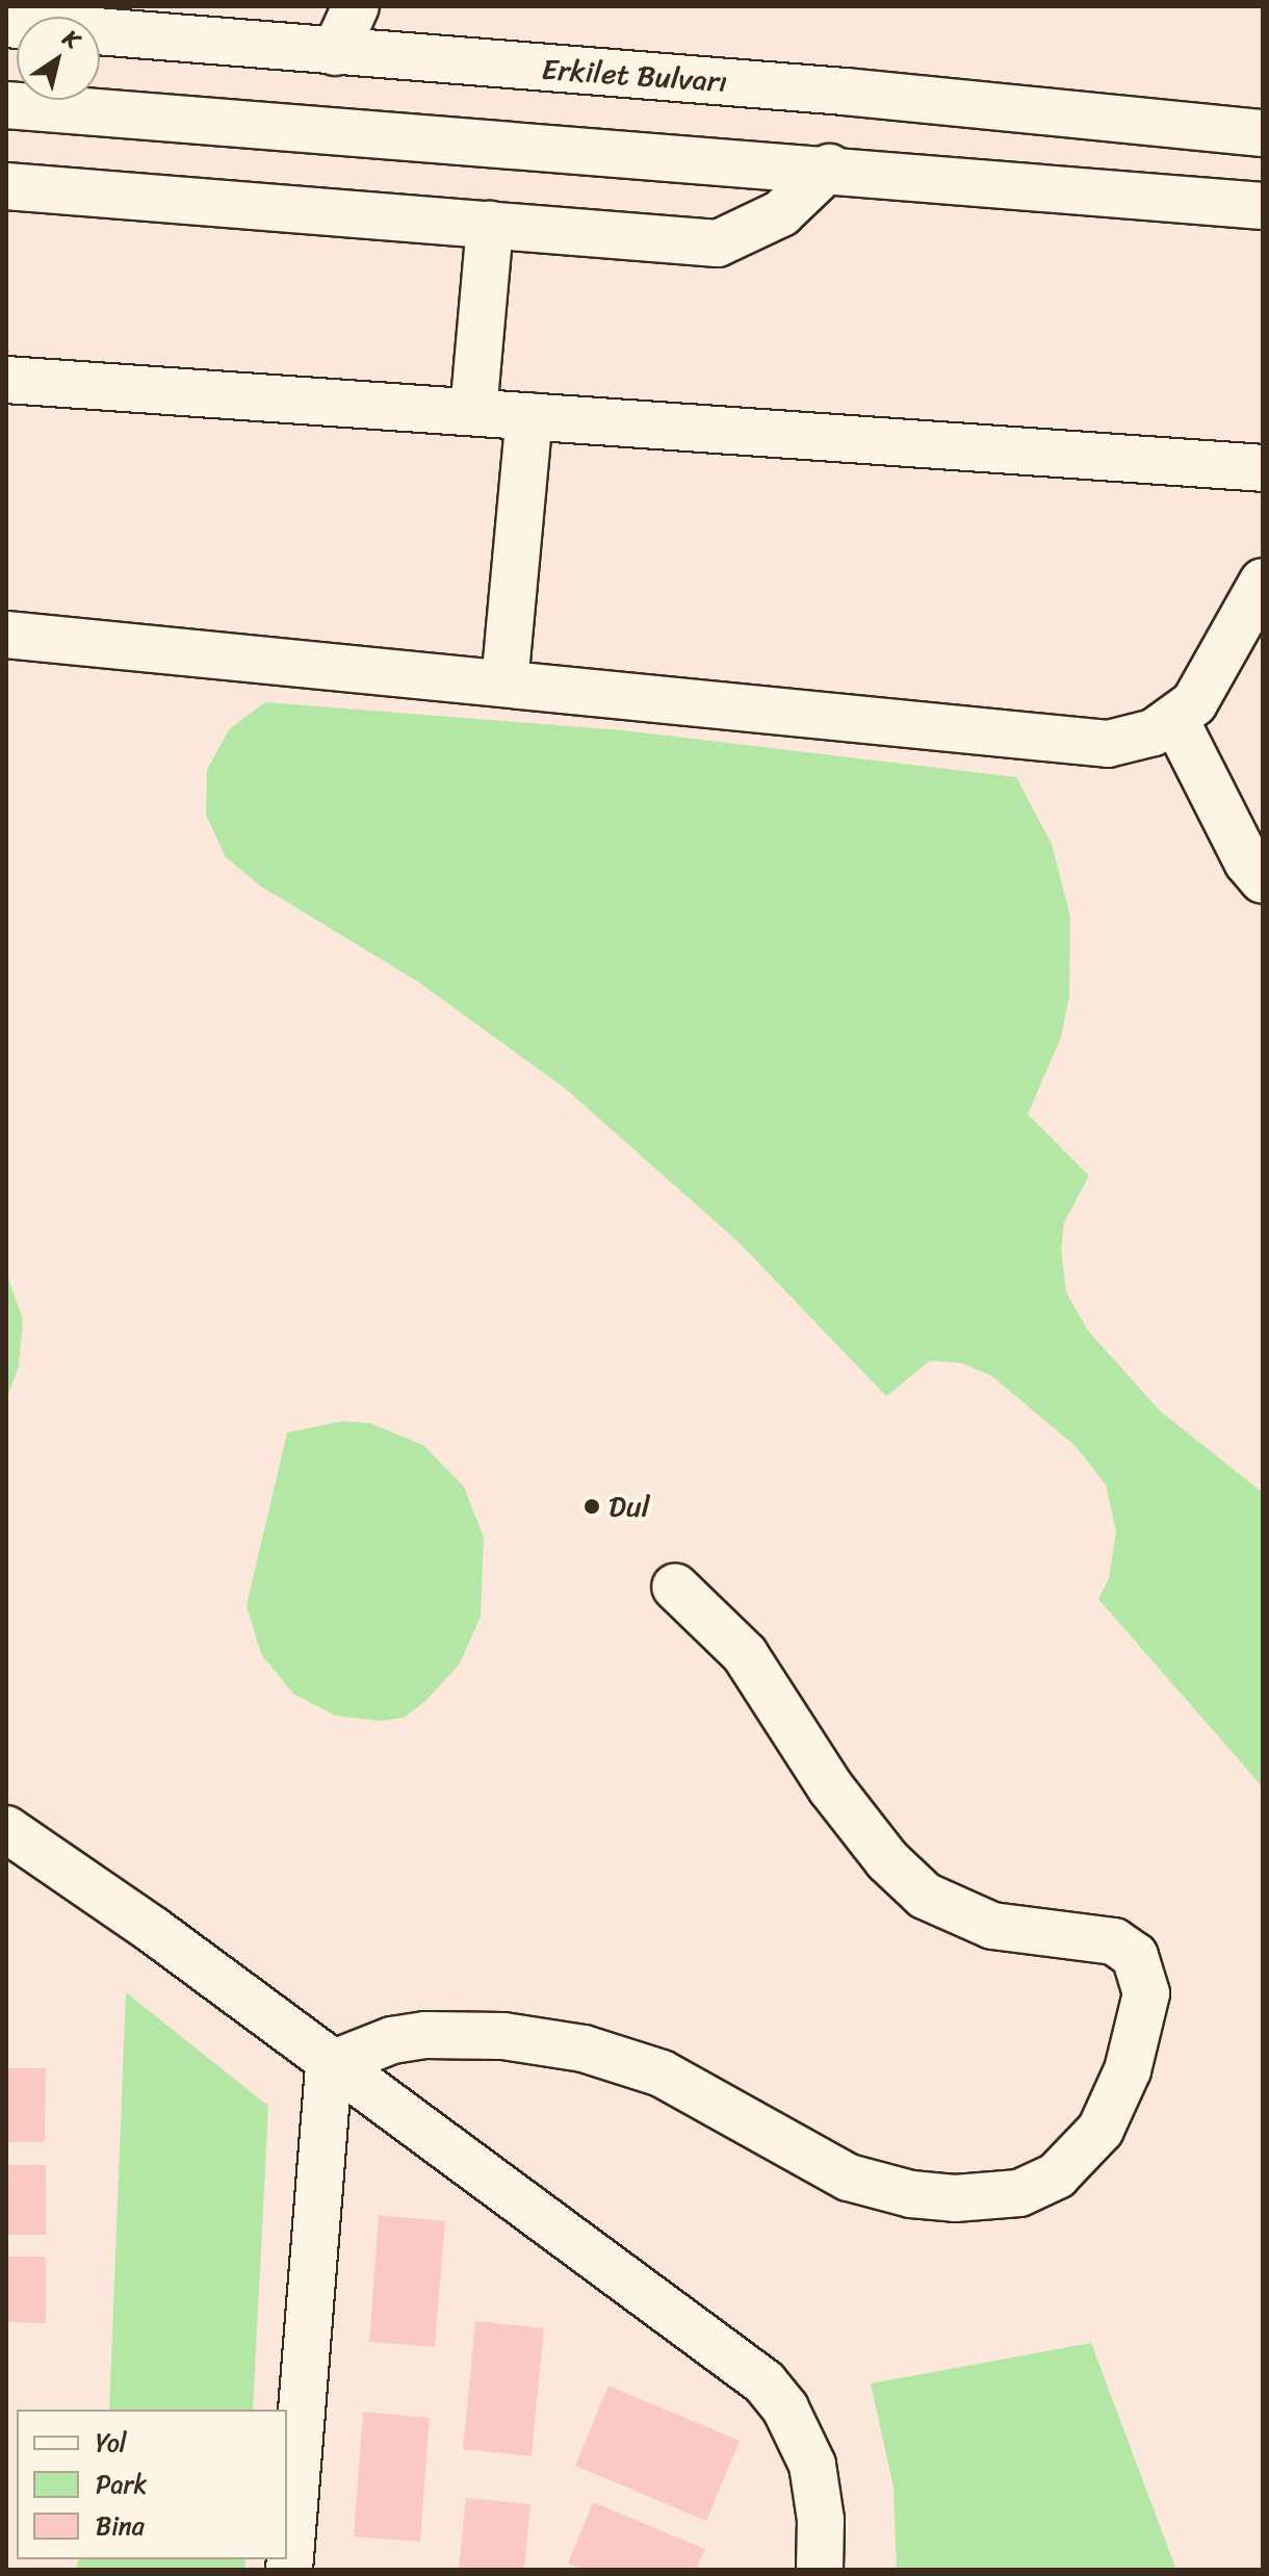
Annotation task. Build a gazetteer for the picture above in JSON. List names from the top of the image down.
{
  "streets": {
    "street": ["Erkilet Bulvarı"]
  },
  "places": ["Dul"],
  "legend": ["Yol", "Park", "Bina"],
  "north": "top right"
}
